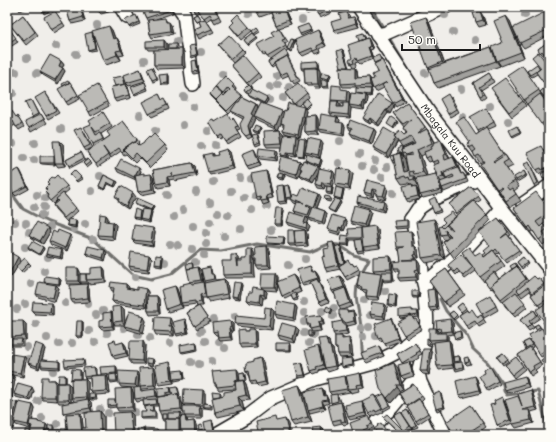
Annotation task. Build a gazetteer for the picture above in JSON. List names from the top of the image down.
{
  "streets": {
    "street": ["Mbagala Kuu Road"]
  },
  "scale_bar": "50 m"
}
